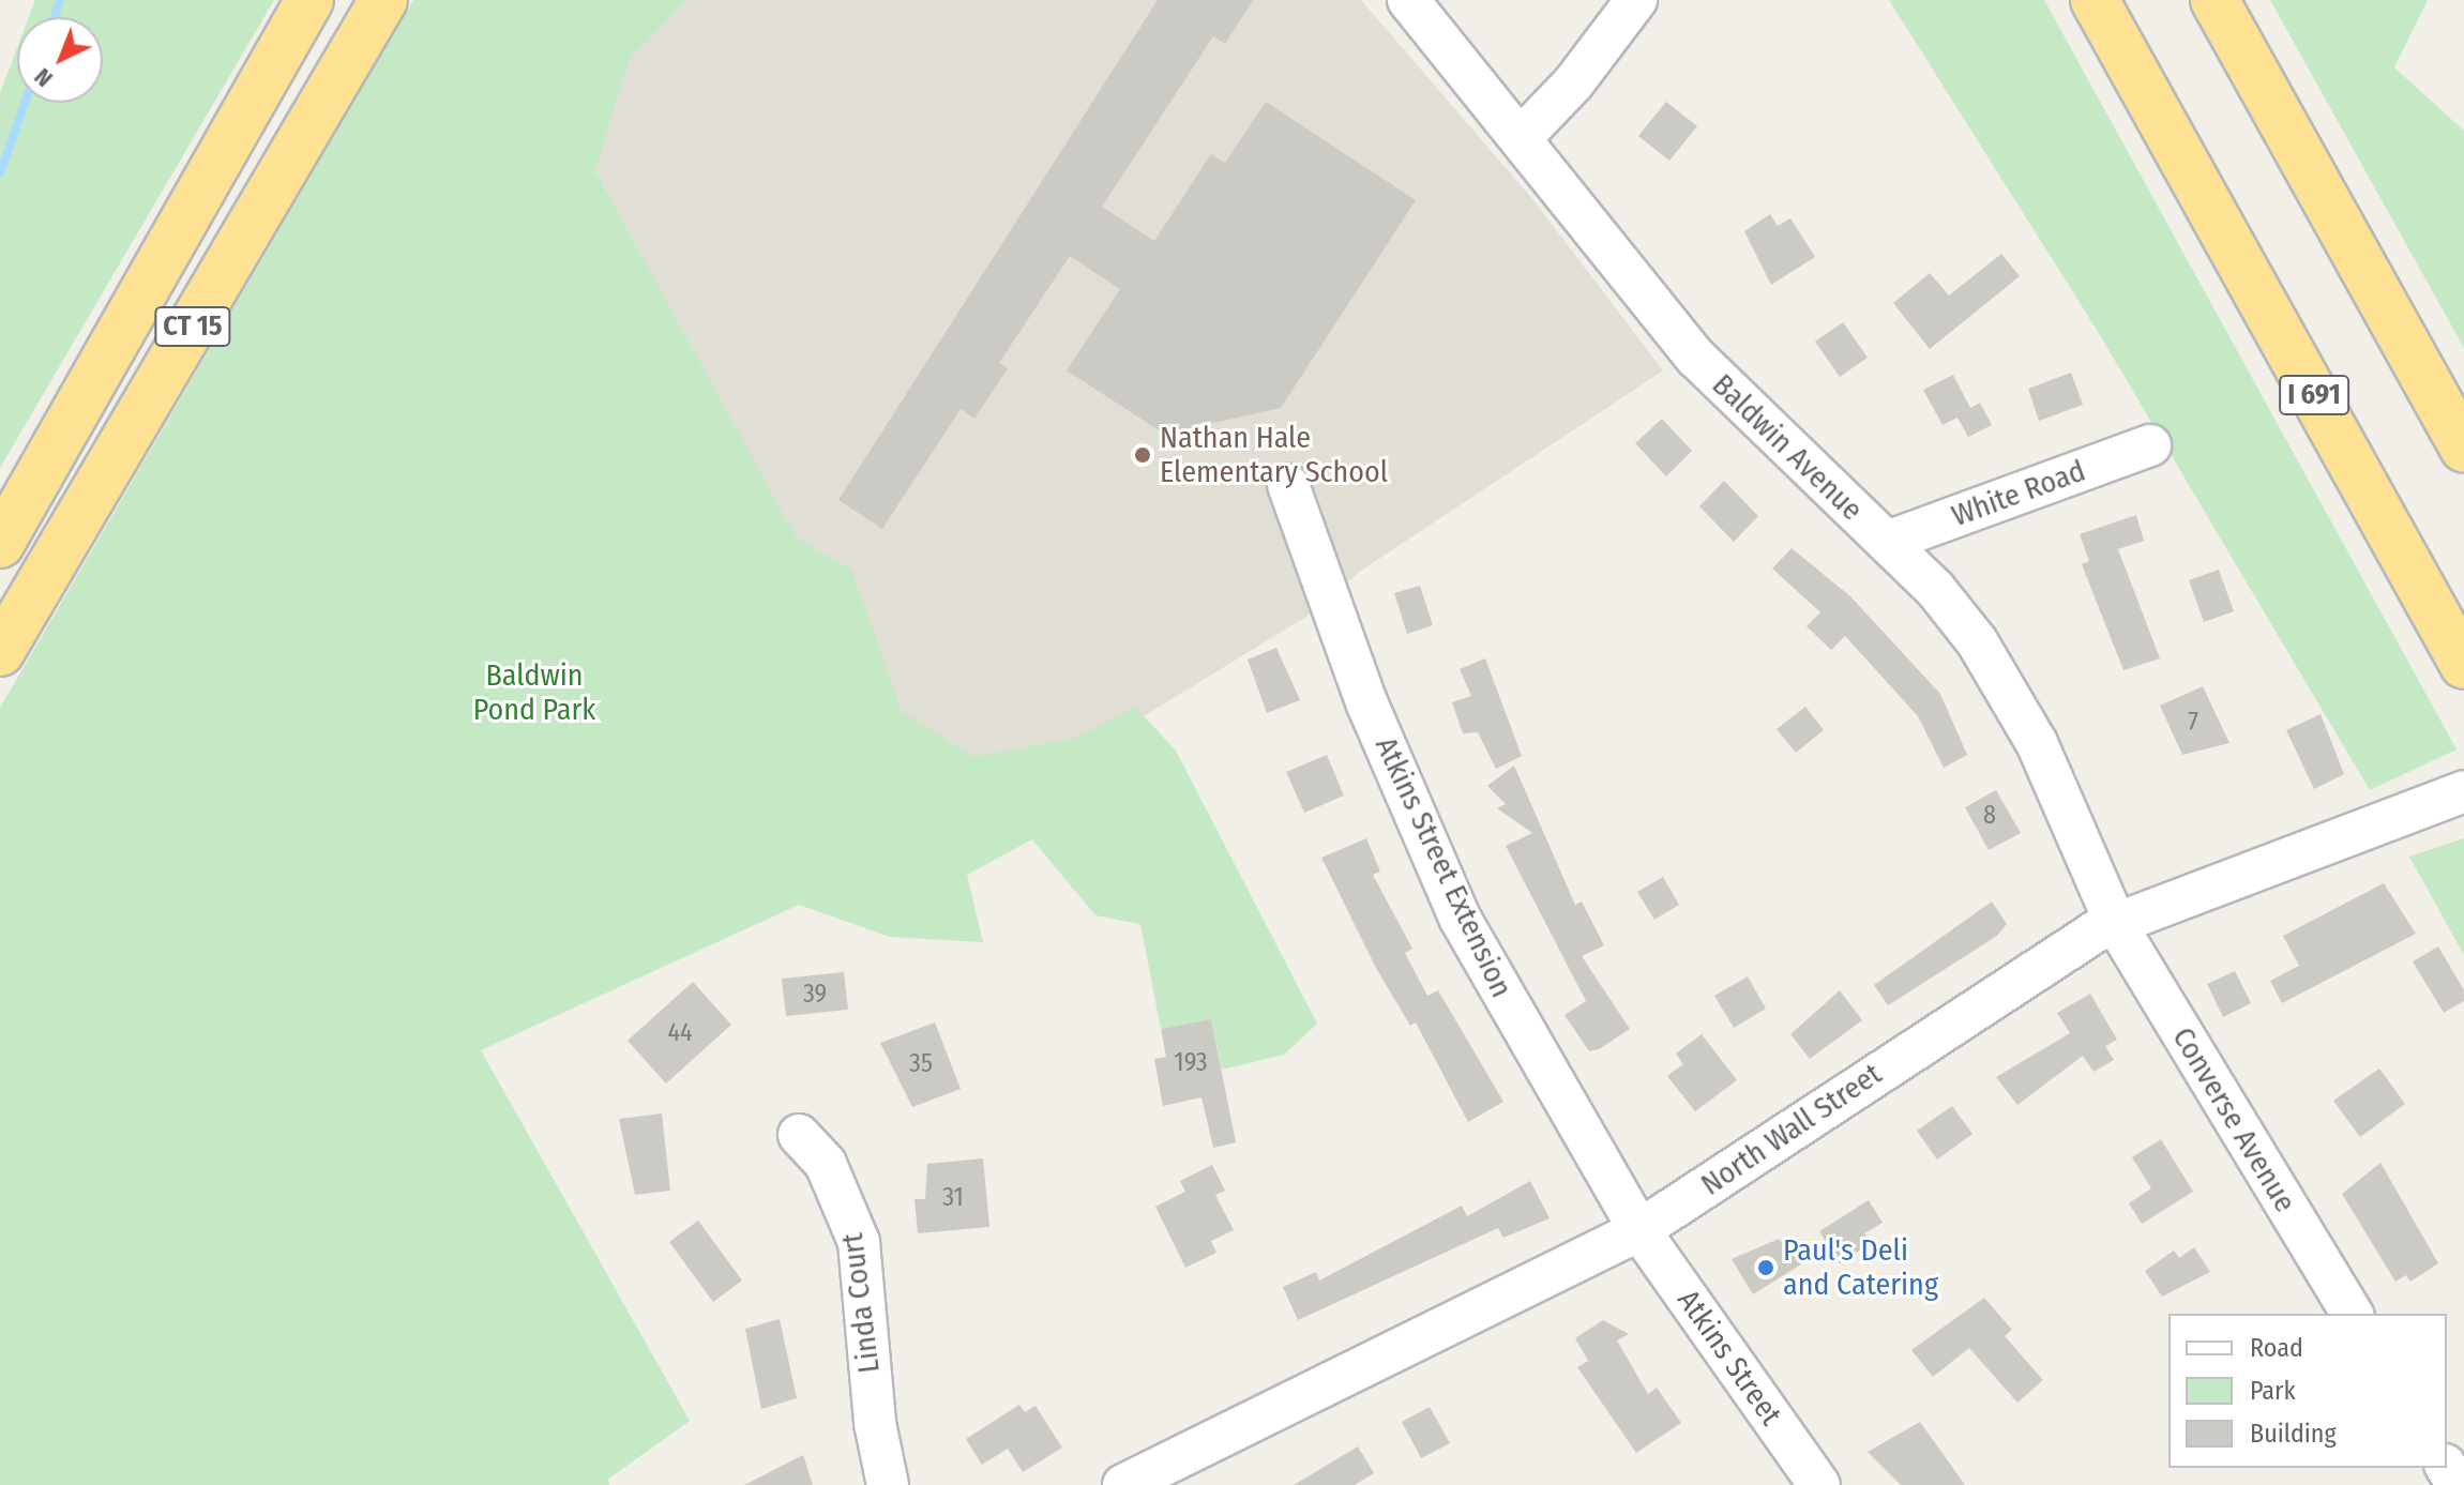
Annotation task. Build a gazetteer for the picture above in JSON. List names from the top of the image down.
{
  "streets": {
    "highway": ["CT 15", "I 691"],
    "street": [
      "Baldwin Avenue",
      "White Road",
      "Atkins Street Extension",
      "Converse Avenue",
      "North Wall Street",
      "Linda Court",
      "Atkins Street"
    ]
  },
  "crossings": [
    ["Baldwin Avenue", "White Road"],
    ["Baldwin Avenue", "Converse Avenue"],
    ["Baldwin Avenue", "North Wall Street"],
    ["Atkins Street Extension", "North Wall Street"],
    ["Atkins Street Extension", "Atkins Street"],
    ["Converse Avenue", "North Wall Street"],
    ["North Wall Street", "Atkins Street"]
  ],
  "parks": ["Baldwin Pond Park"],
  "places": ["Nathan Hale Elementary School", "Paul's Deli and Catering"],
  "house_numbers": [
    "7",
    "8",
    "39",
    "44",
    "193",
    "35",
    "31"
  ],
  "legend": ["Road", "Park", "Building"],
  "north": "bottom left"
}
